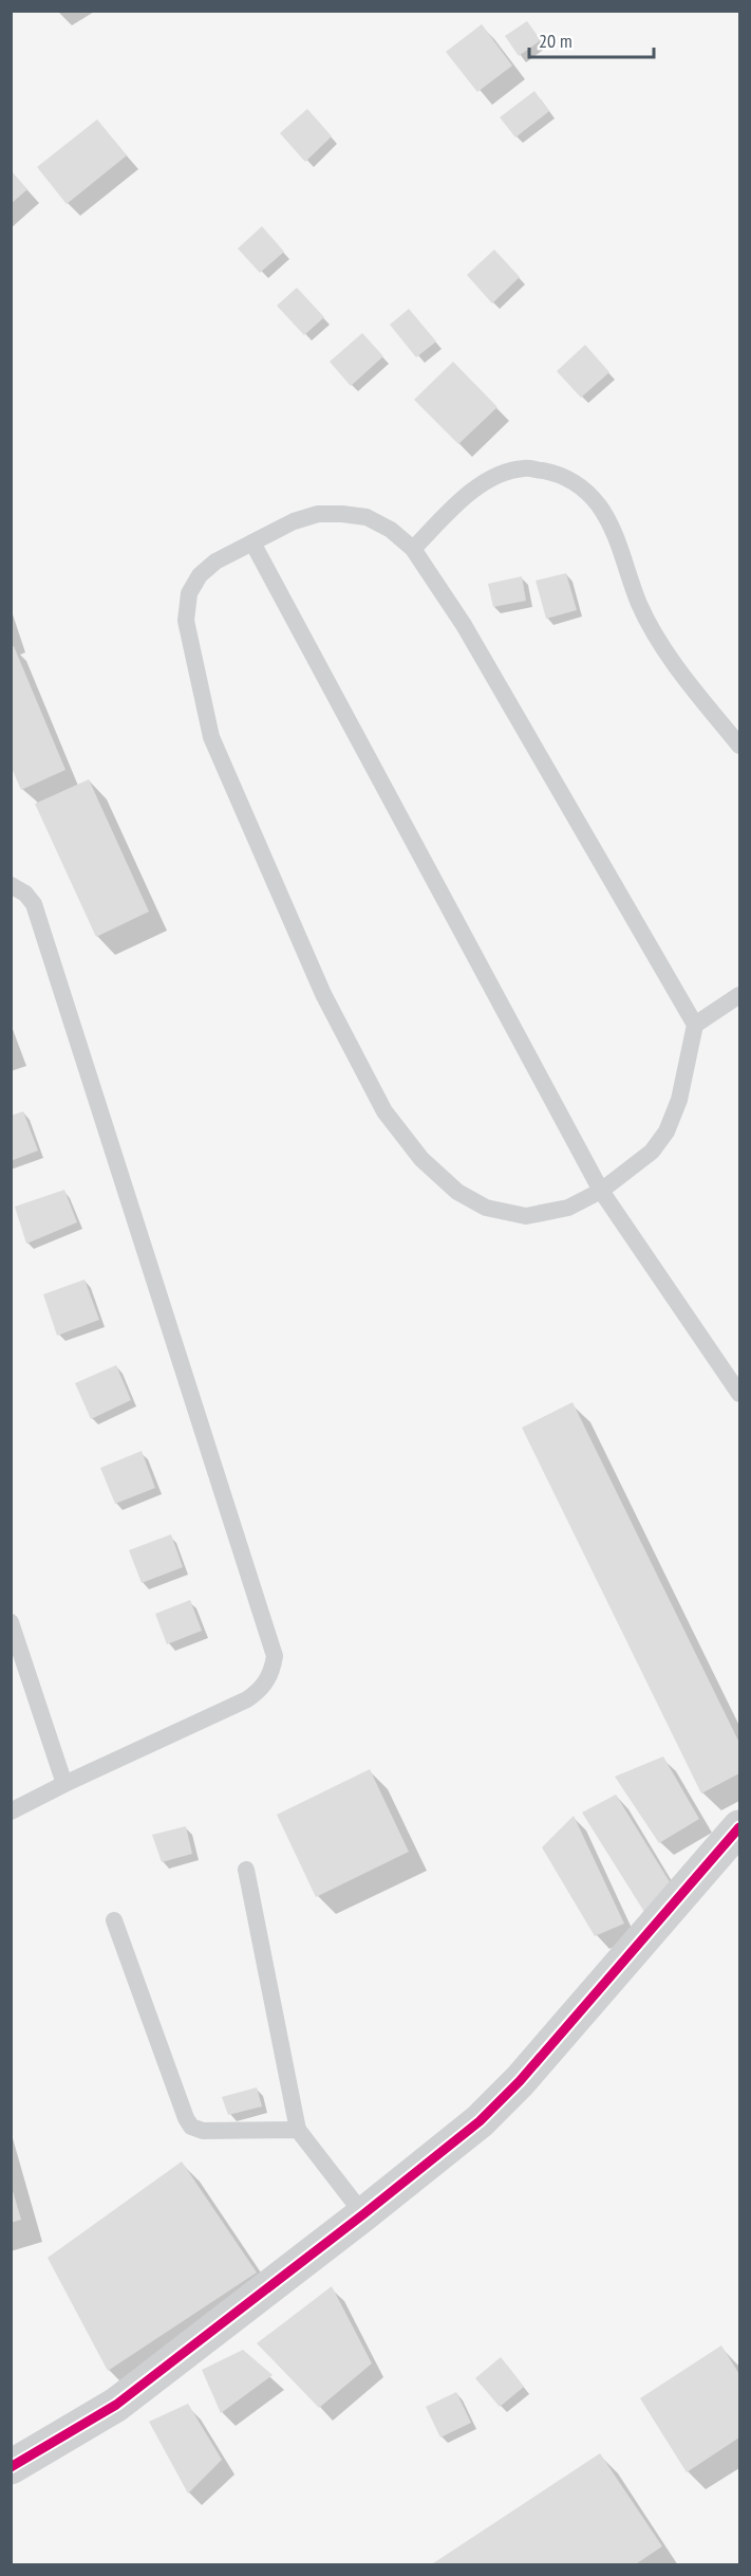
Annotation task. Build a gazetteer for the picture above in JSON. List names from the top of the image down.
{
  "scale_bar": "20 m"
}
